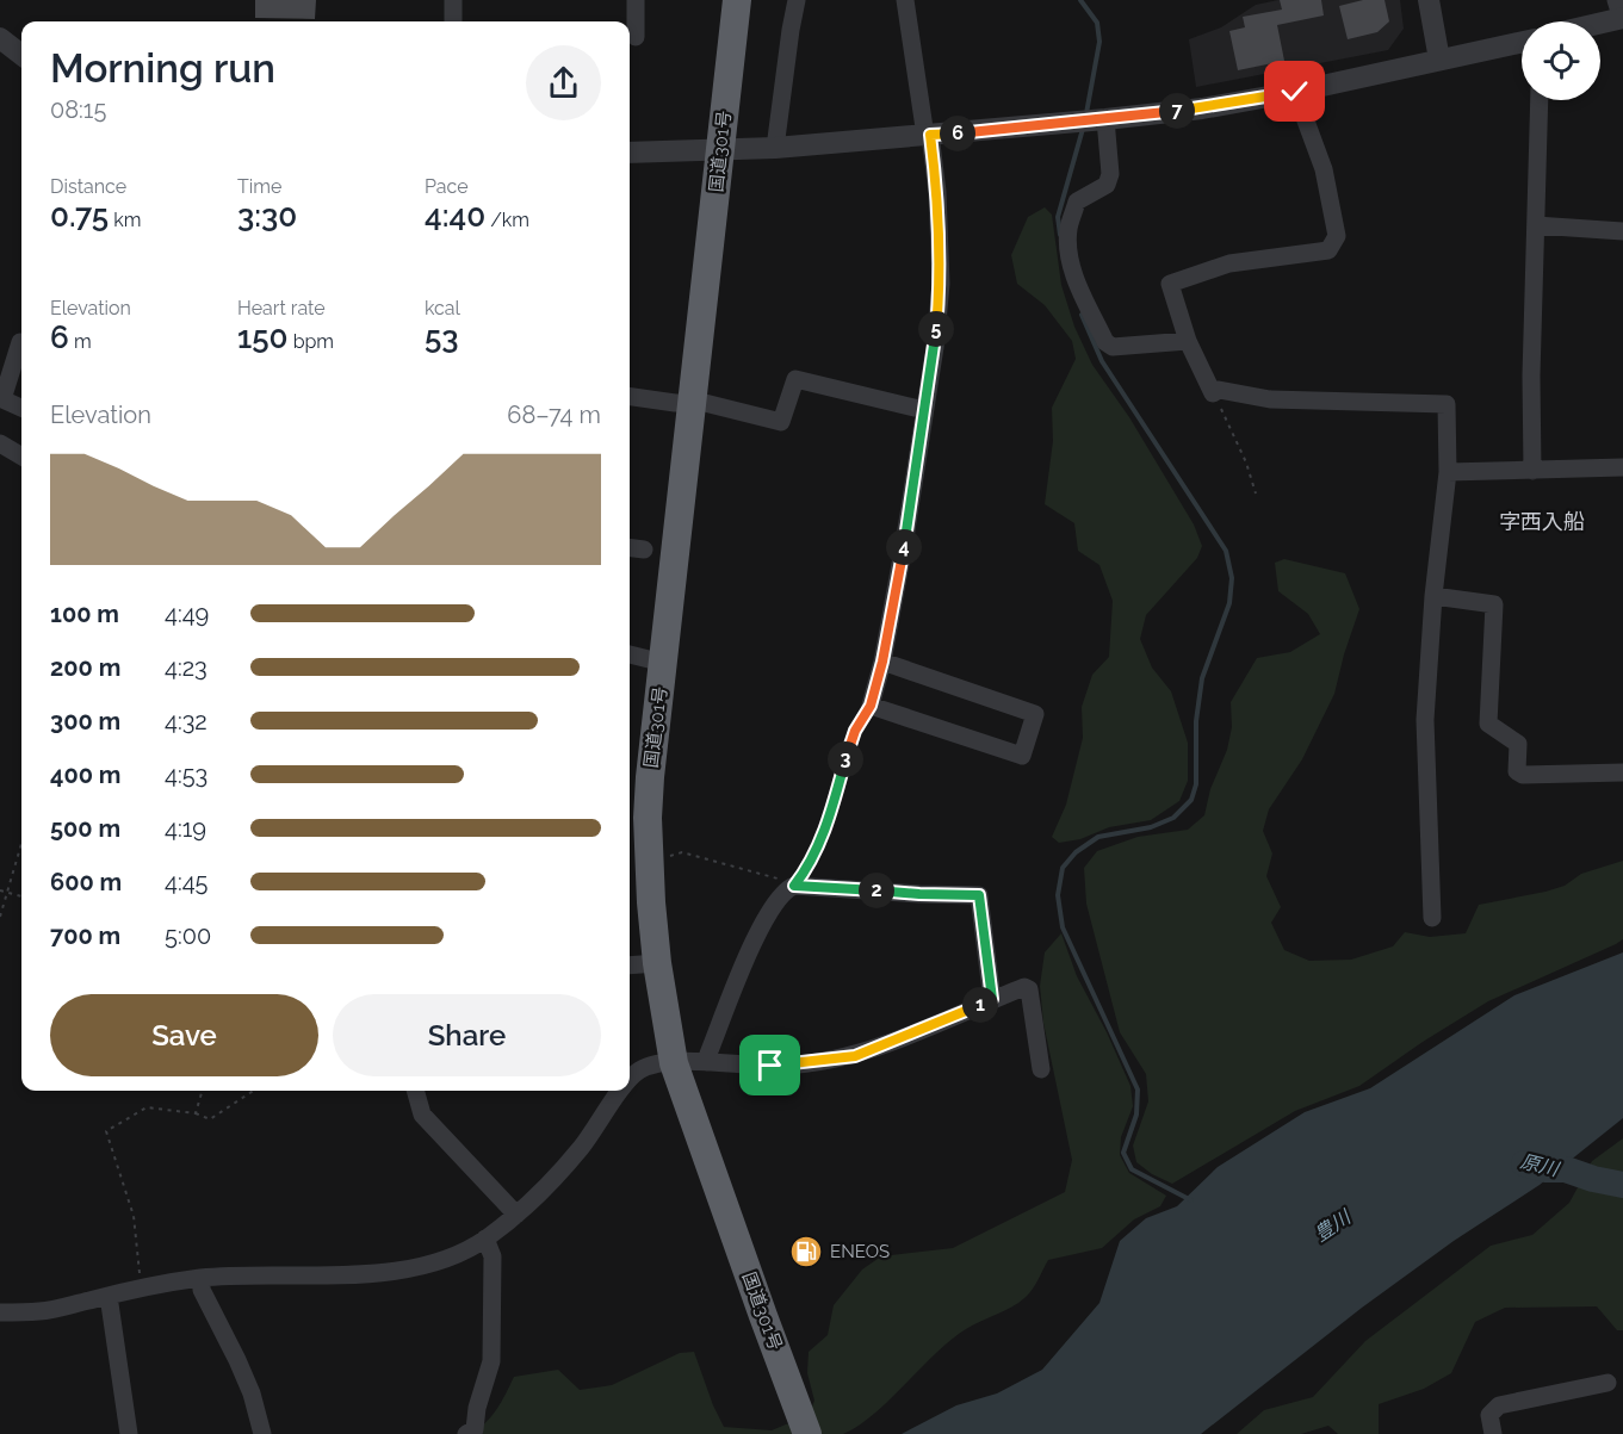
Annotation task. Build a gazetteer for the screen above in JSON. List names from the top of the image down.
{
  "streets": {
    "highway": ["国道301号"]
  },
  "districts": ["字西入船"],
  "water": ["原川", "豊川"],
  "places": {
    "fuel station": ["ENEOS"]
  },
  "page": {
    "heading": ["Morning run", "08:15"],
    "pins": [
      "7",
      "6",
      "5",
      "4",
      "3",
      "2",
      "1"
    ],
    "stats": [
      ["Distance", "0.75 km"],
      ["Time", "3:30"],
      ["Pace", "4:40 /km"],
      ["Elevation", "6 m"],
      ["Heart rate", "150 bpm"],
      ["kcal", "53"]
    ],
    "chart": ["Elevation", "68–74 m"],
    "list": [
      {
        "name": "100 m",
        "note": "4:49"
      },
      {
        "name": "200 m",
        "note": "4:23"
      },
      {
        "name": "300 m",
        "note": "4:32"
      },
      {
        "name": "400 m",
        "note": "4:53"
      },
      {
        "name": "500 m",
        "note": "4:19"
      },
      {
        "name": "600 m",
        "note": "4:45"
      },
      {
        "name": "700 m",
        "note": "5:00"
      }
    ],
    "buttons": ["Save", "Share"]
  }
}
